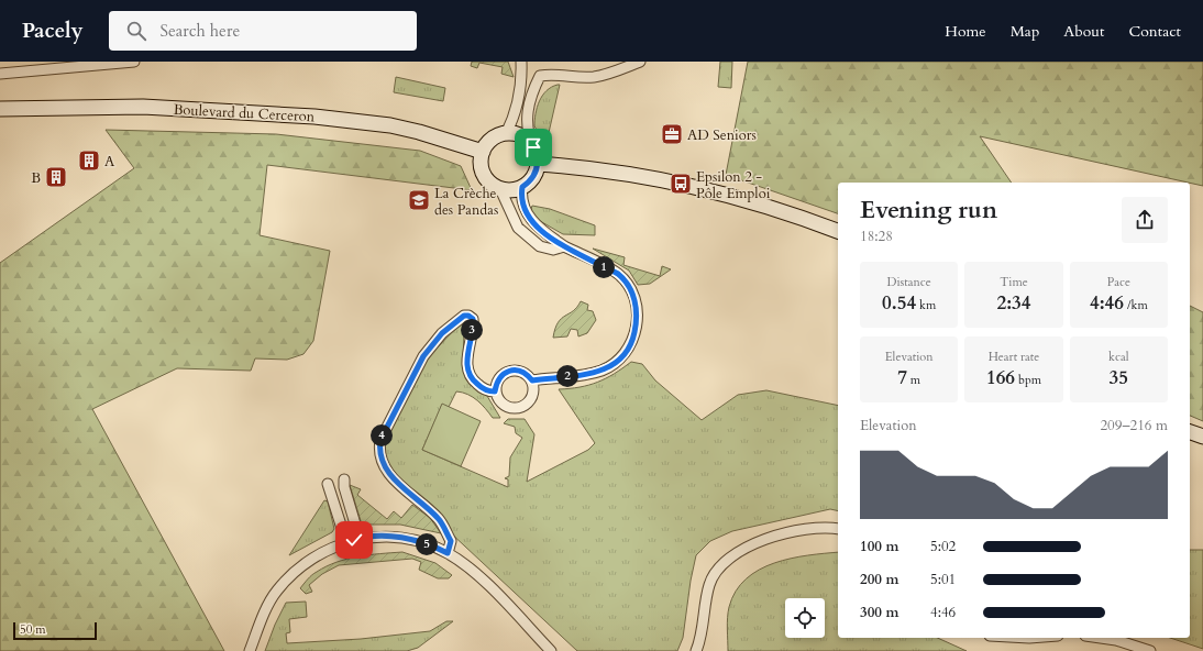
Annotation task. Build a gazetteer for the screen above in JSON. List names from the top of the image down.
{
  "streets": {
    "main road": ["Boulevard du Cerceron"]
  },
  "places": {
    "office": ["AD Seniors"],
    "building": ["A", "B"],
    "bus stop": ["Epsilon 2 - Pôle Emploi"],
    "school or university": ["La Crèche des Pandas"]
  },
  "scale_bar": "50 m",
  "page": {
    "header": "Pacely",
    "search": "Search here",
    "nav": [
      "Home",
      "Map",
      "About",
      "Contact"
    ],
    "heading": ["Evening run", "18:28"],
    "pins": [
      "1",
      "3",
      "2",
      "4",
      "5"
    ],
    "stats": [
      ["Distance", "0.54 km"],
      ["Time", "2:34"],
      ["Pace", "4:46 /km"],
      ["Elevation", "7 m"],
      ["Heart rate", "166 bpm"],
      ["kcal", "35"]
    ],
    "chart": ["Elevation", "209–216 m"],
    "list": [
      {
        "name": "100 m",
        "note": "5:02"
      },
      {
        "name": "200 m",
        "note": "5:01"
      },
      {
        "name": "300 m",
        "note": "4:46"
      }
    ],
    "scale": "50 m"
  }
}
